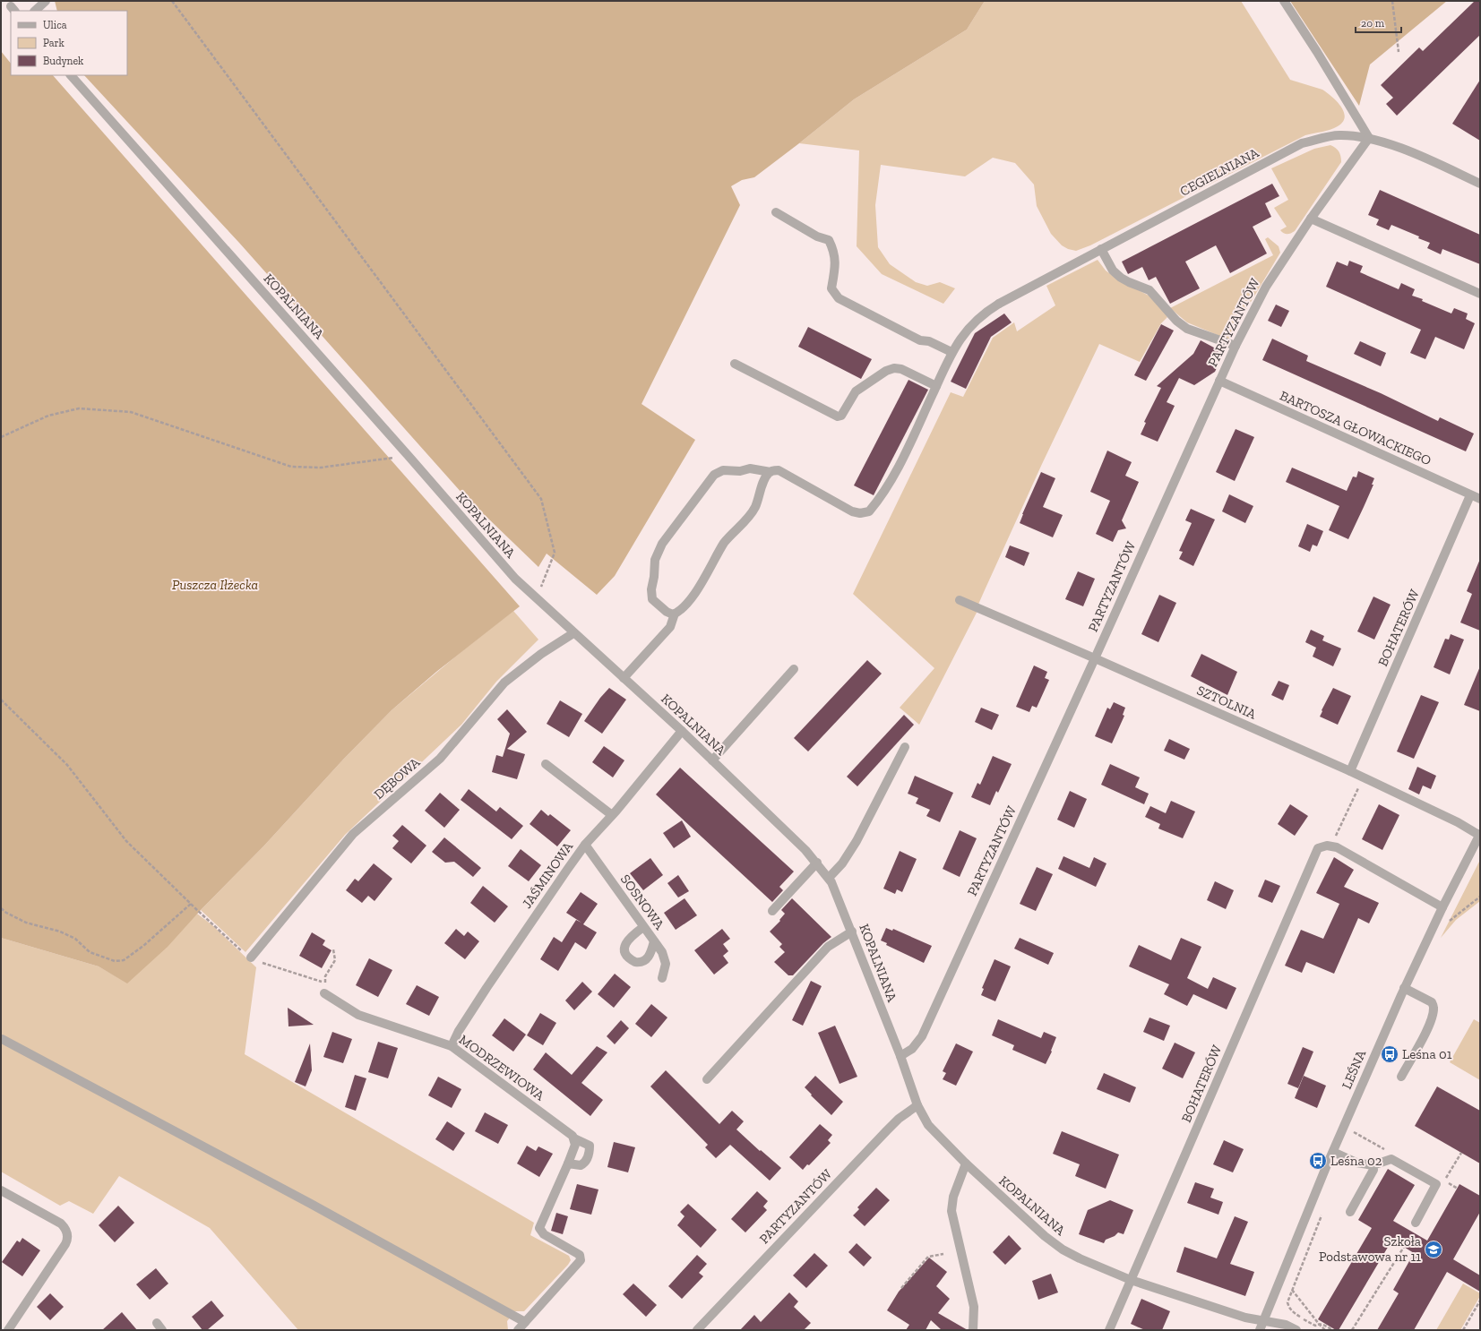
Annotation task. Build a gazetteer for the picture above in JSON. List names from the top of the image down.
{
  "streets": {
    "street": [
      "CEGIELNIANA",
      "KOPALNIANA",
      "PARTYZANTÓW",
      "BARTOSZA GŁOWACKIEGO",
      "BOHATERÓW",
      "SZTOLNIA",
      "DĘBOWA",
      "JAŚMINOWA",
      "SOSNOWA",
      "MODRZEWIOWA",
      "LEŚNA"
    ]
  },
  "crossings": [
    ["CEGIELNIANA", "PARTYZANTÓW"],
    ["KOPALNIANA", "PARTYZANTÓW"],
    ["KOPALNIANA", "BOHATERÓW"],
    ["KOPALNIANA", "DĘBOWA"],
    ["KOPALNIANA", "JAŚMINOWA"],
    ["KOPALNIANA", "LEŚNA"],
    ["PARTYZANTÓW", "BARTOSZA GŁOWACKIEGO"],
    ["PARTYZANTÓW", "SZTOLNIA"],
    ["BARTOSZA GŁOWACKIEGO", "BOHATERÓW"],
    ["BOHATERÓW", "SZTOLNIA"],
    ["SZTOLNIA", "LEŚNA"],
    ["JAŚMINOWA", "SOSNOWA"],
    ["JAŚMINOWA", "MODRZEWIOWA"]
  ],
  "parks": ["Puszcza Iłżecka"],
  "places": {
    "bus stop": ["Leśna 01", "Leśna 02"],
    "school or university": ["Szkoła Podstawowa nr 11"]
  },
  "legend": ["Ulica", "Park", "Budynek"],
  "scale_bar": "20 m"
}
